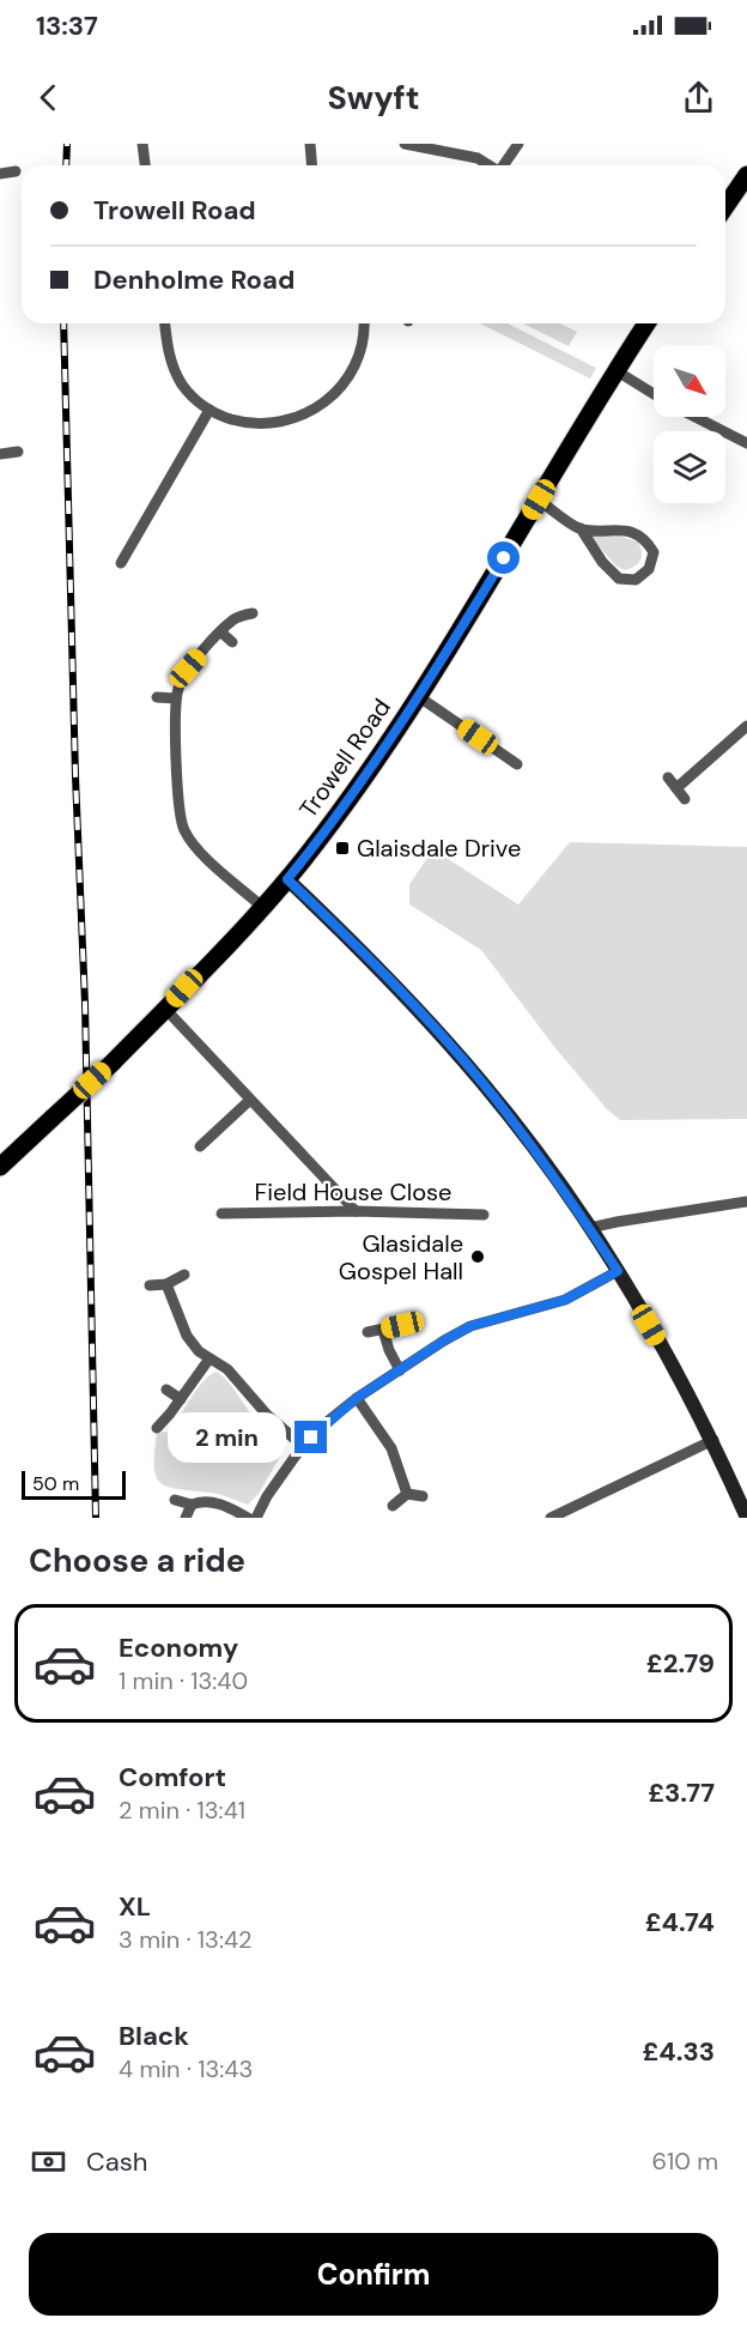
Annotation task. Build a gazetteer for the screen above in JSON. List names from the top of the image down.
{
  "streets": {
    "main road": ["Trowell Road"],
    "street": ["Field House Close"]
  },
  "places": {
    "transit": ["Glaisdale Drive"],
    "other": ["Glasidale Gospel Hall"]
  },
  "scale_bar": "50 m",
  "north": "bottom right",
  "page": {
    "status": "13:37",
    "header": "Swyft",
    "banner": ["Trowell Road", "Denholme Road"],
    "bubble": "2 min",
    "scale": "50 m",
    "heading": "Choose a ride",
    "list": [
      {
        "name": "Economy",
        "note": "1 min · 13:40",
        "value": "£2.79"
      },
      {
        "name": "Comfort",
        "note": "2 min · 13:41",
        "value": "£3.77"
      },
      {
        "name": "XL",
        "note": "3 min · 13:42",
        "value": "£4.74"
      },
      {
        "name": "Black",
        "note": "4 min · 13:43",
        "value": "£4.33"
      }
    ],
    "pay": ["Cash", "610 m"],
    "buttons": "Confirm"
  }
}
